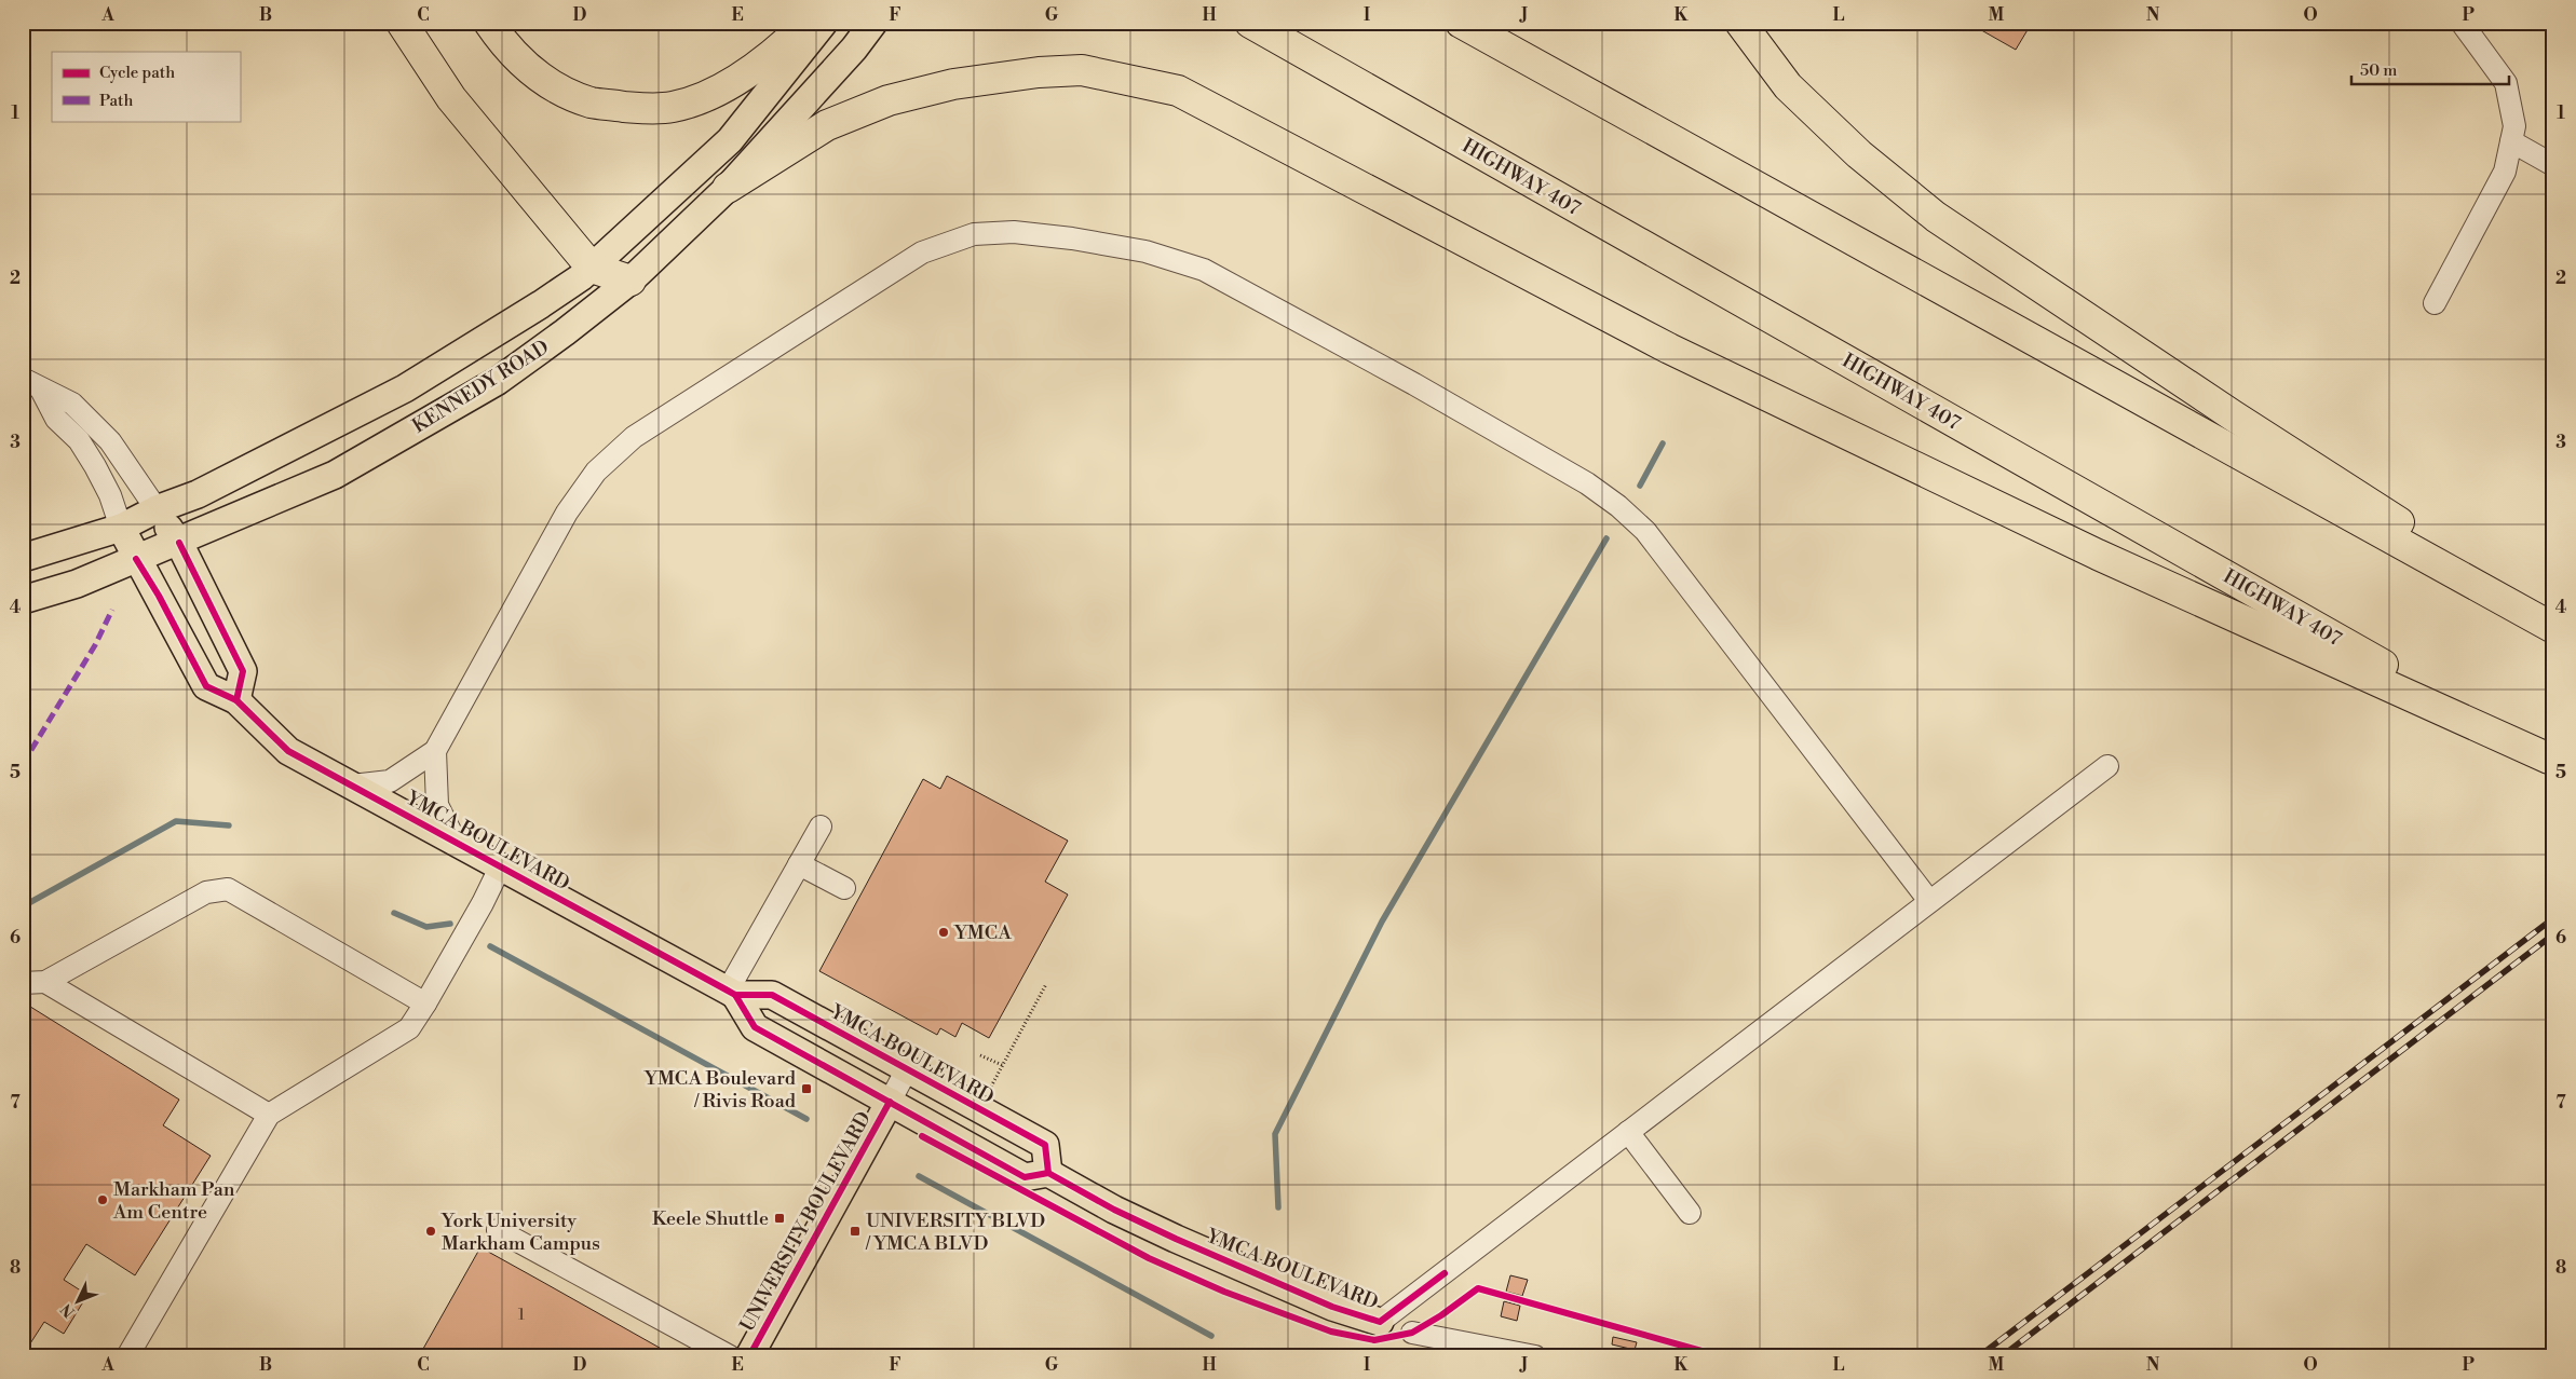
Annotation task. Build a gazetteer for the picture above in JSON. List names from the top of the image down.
{
  "streets": {
    "highway": ["HIGHWAY 407"],
    "main road": ["KENNEDY ROAD", "YMCA BOULEVARD", "UNIVERSITY BOULEVARD"]
  },
  "crossings": [
    ["KENNEDY ROAD", "YMCA BOULEVARD"],
    ["YMCA BOULEVARD", "UNIVERSITY BOULEVARD"]
  ],
  "places": {
    "other": ["YMCA", "Markham Pan Am Centre", "York University Markham Campus"],
    "transit": ["YMCA Boulevard / Rivis Road", "Keele Shuttle", "UNIVERSITY BLVD / YMCA BLVD"]
  },
  "house_numbers": ["1"],
  "legend": ["Cycle path", "Path"],
  "scale_bar": "50 m",
  "north": "bottom left",
  "grid": {
    "columns": [
      "A",
      "B",
      "C",
      "D",
      "E",
      "F",
      "G",
      "H",
      "I",
      "J",
      "K",
      "L",
      "M",
      "N",
      "O",
      "P"
    ],
    "rows": [
      "1",
      "2",
      "3",
      "4",
      "5",
      "6",
      "7",
      "8"
    ]
  }
}
